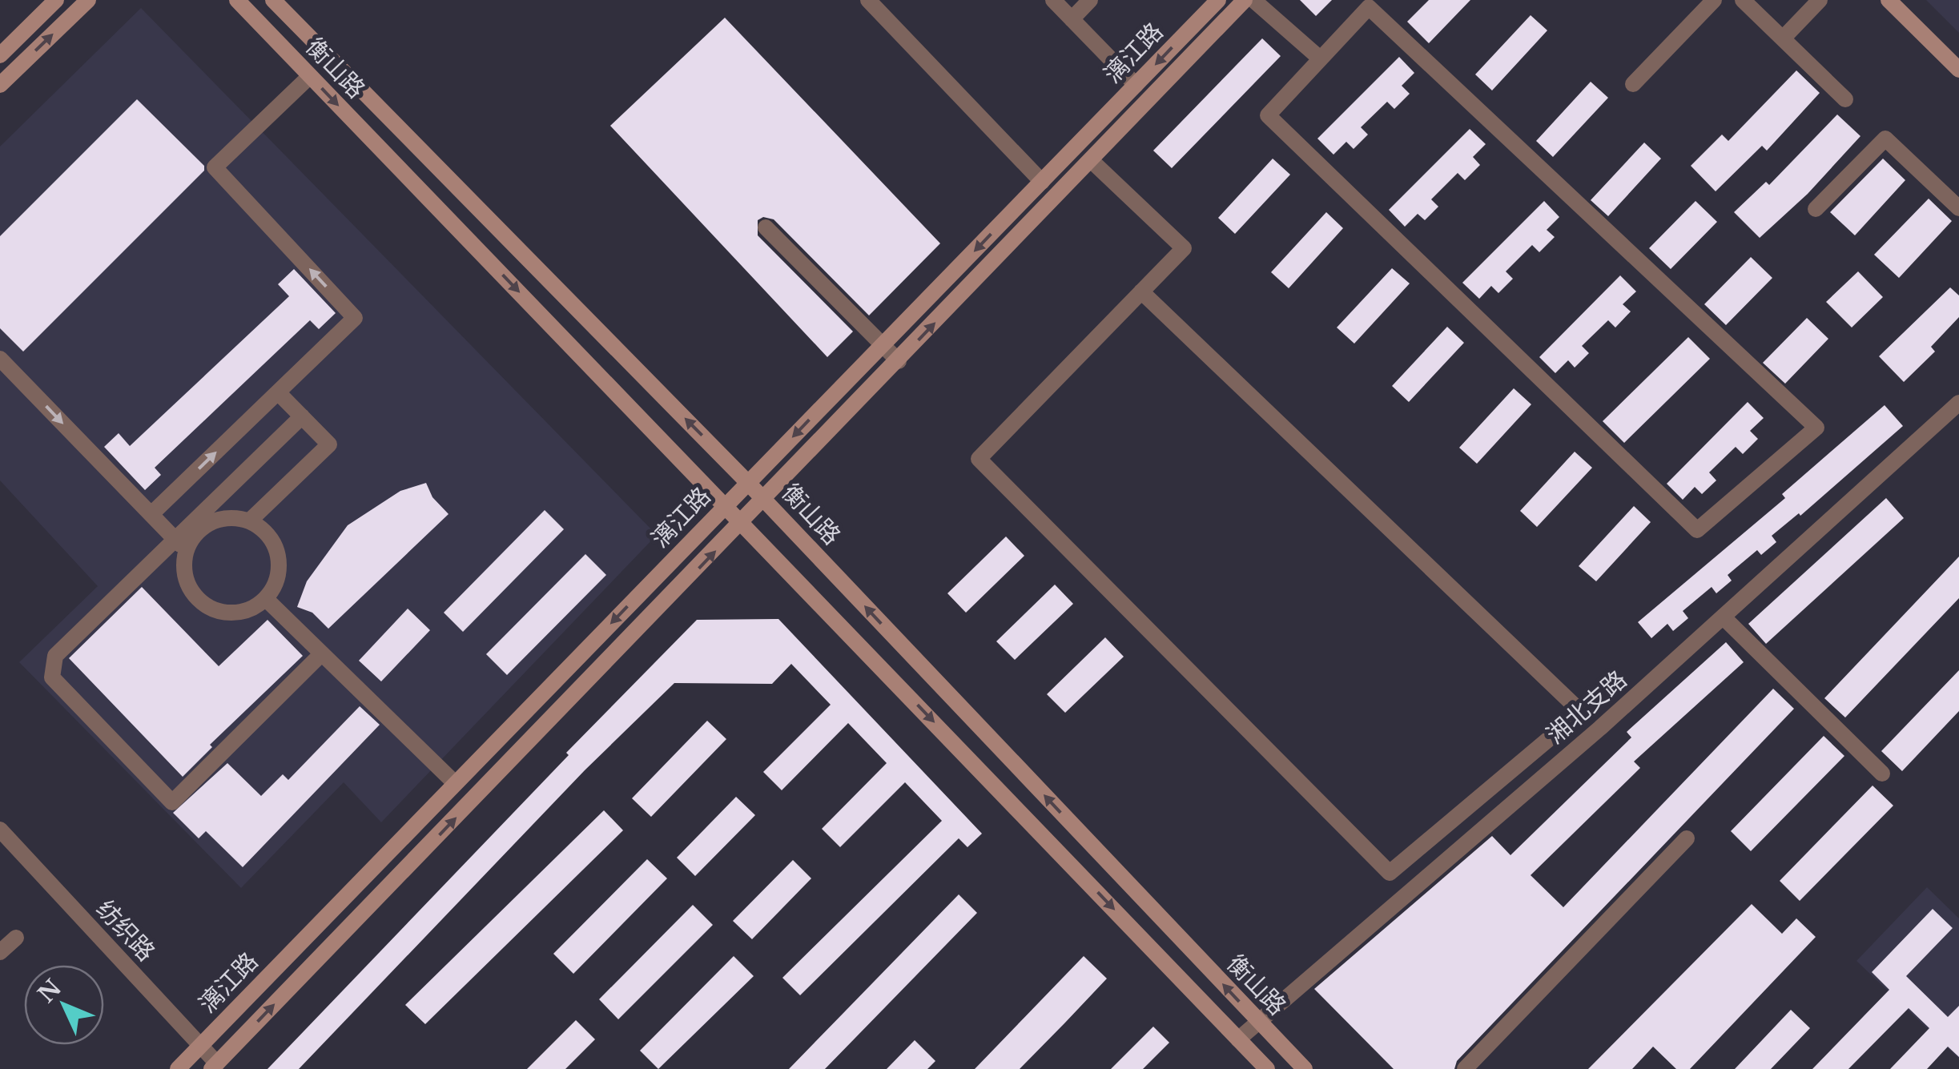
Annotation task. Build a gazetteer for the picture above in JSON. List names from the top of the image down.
{
  "streets": {
    "street": [
      "漓江路",
      "衡山路",
      "湘北支路",
      "纺织路"
    ]
  },
  "crossings": [
    ["漓江路", "衡山路"],
    ["漓江路", "纺织路"],
    ["衡山路", "湘北支路"]
  ],
  "north": "top left"
}
